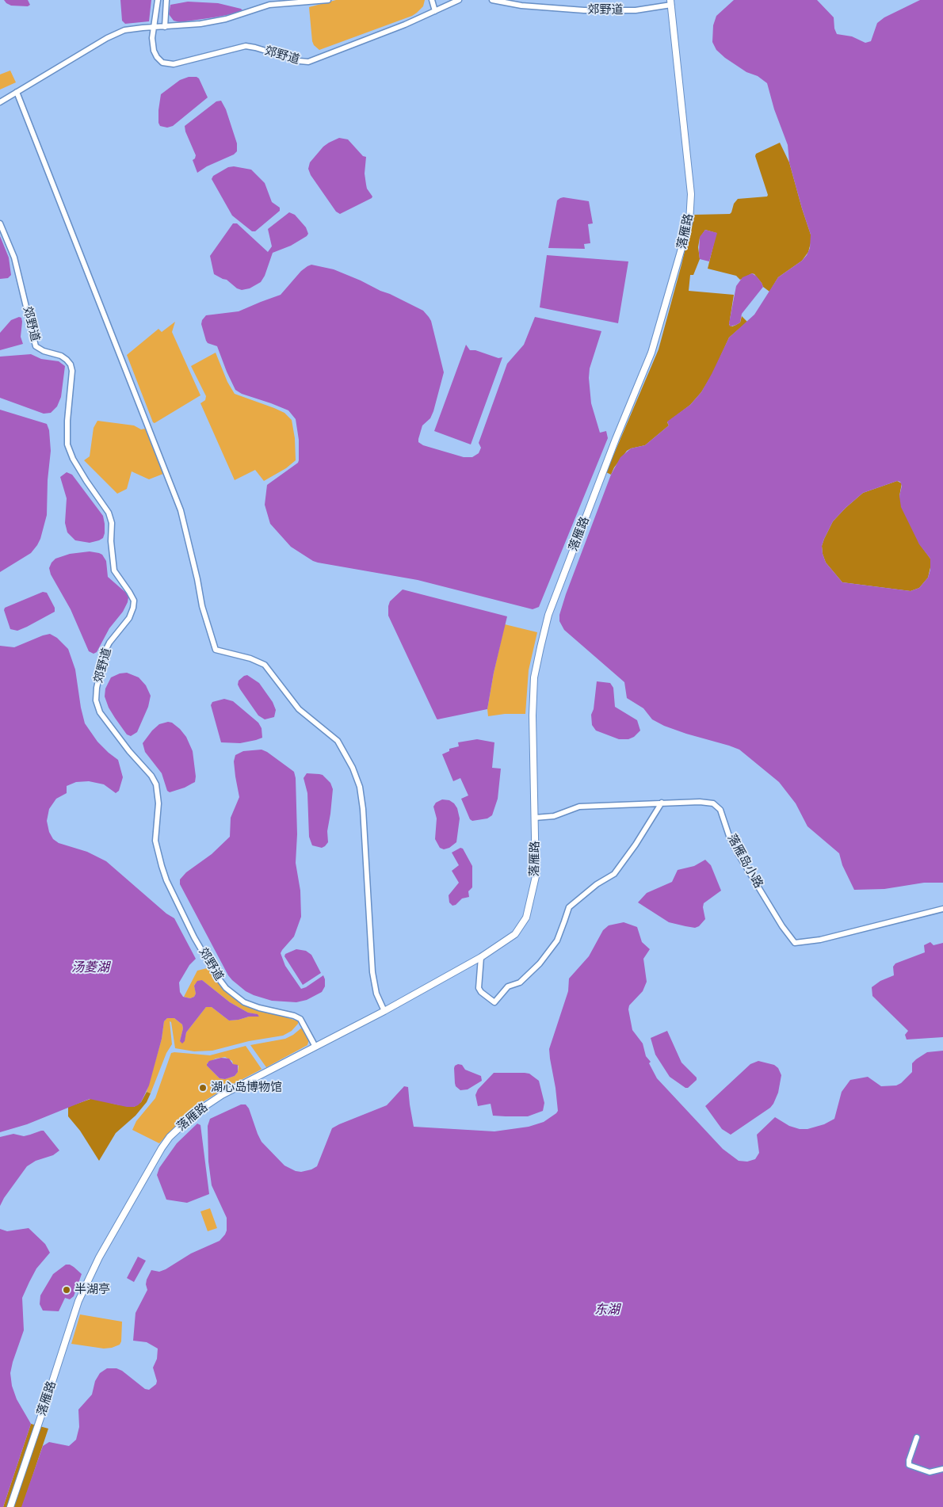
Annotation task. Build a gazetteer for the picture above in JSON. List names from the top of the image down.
{
  "streets": {
    "street": ["郊野道", "落雁路", "落雁岛小路"]
  },
  "crossings": [
    ["郊野道", "落雁路"],
    ["落雁路", "落雁岛小路"]
  ],
  "water": ["汤菱湖", "东湖"],
  "places": ["湖心岛博物馆", "半湖亭"]
}
